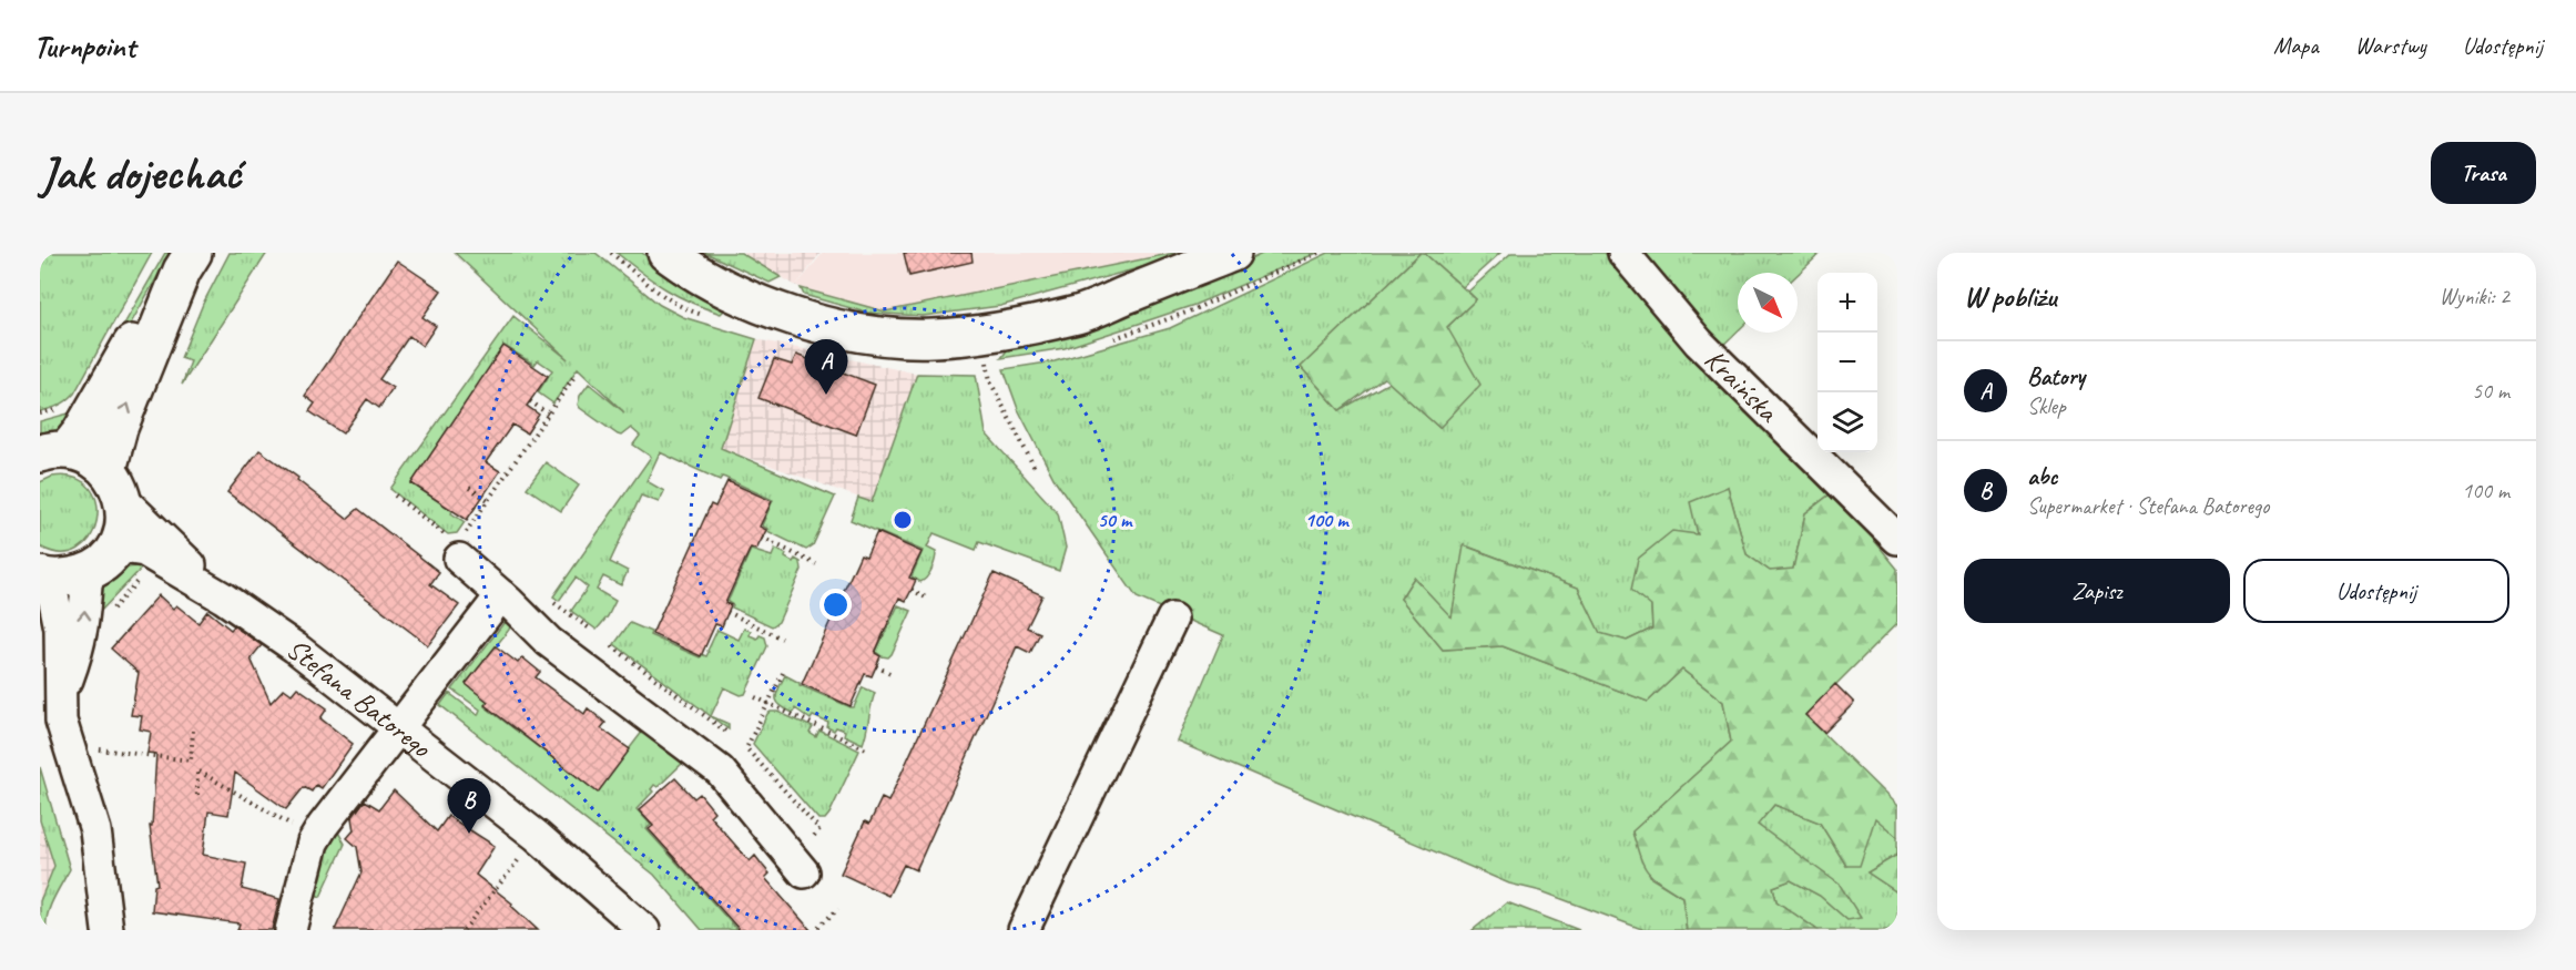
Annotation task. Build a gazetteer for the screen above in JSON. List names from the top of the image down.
{
  "streets": {
    "street": ["Kraińska", "Stefana Batorego"]
  },
  "north": "bottom right",
  "page": {
    "header": "Turnpoint",
    "nav": ["Mapa", "Warstwy", "Udostępnij"],
    "buttons": [
      "Trasa",
      ["Zapisz", "Udostępnij"]
    ],
    "title": "Jak dojechać",
    "heading": ["W pobliżu", "Wyniki: 2"],
    "map_buttons": ["+", "−"],
    "pins": ["A", "B"],
    "list": [
      {
        "mark": "A",
        "name": "Batory",
        "note": "Sklep",
        "value": "50 m"
      },
      {
        "mark": "B",
        "name": "abc",
        "note": "Supermarket · Stefana Batorego",
        "value": "100 m"
      }
    ]
  },
  "rings": ["50 m", "100 m"]
}
